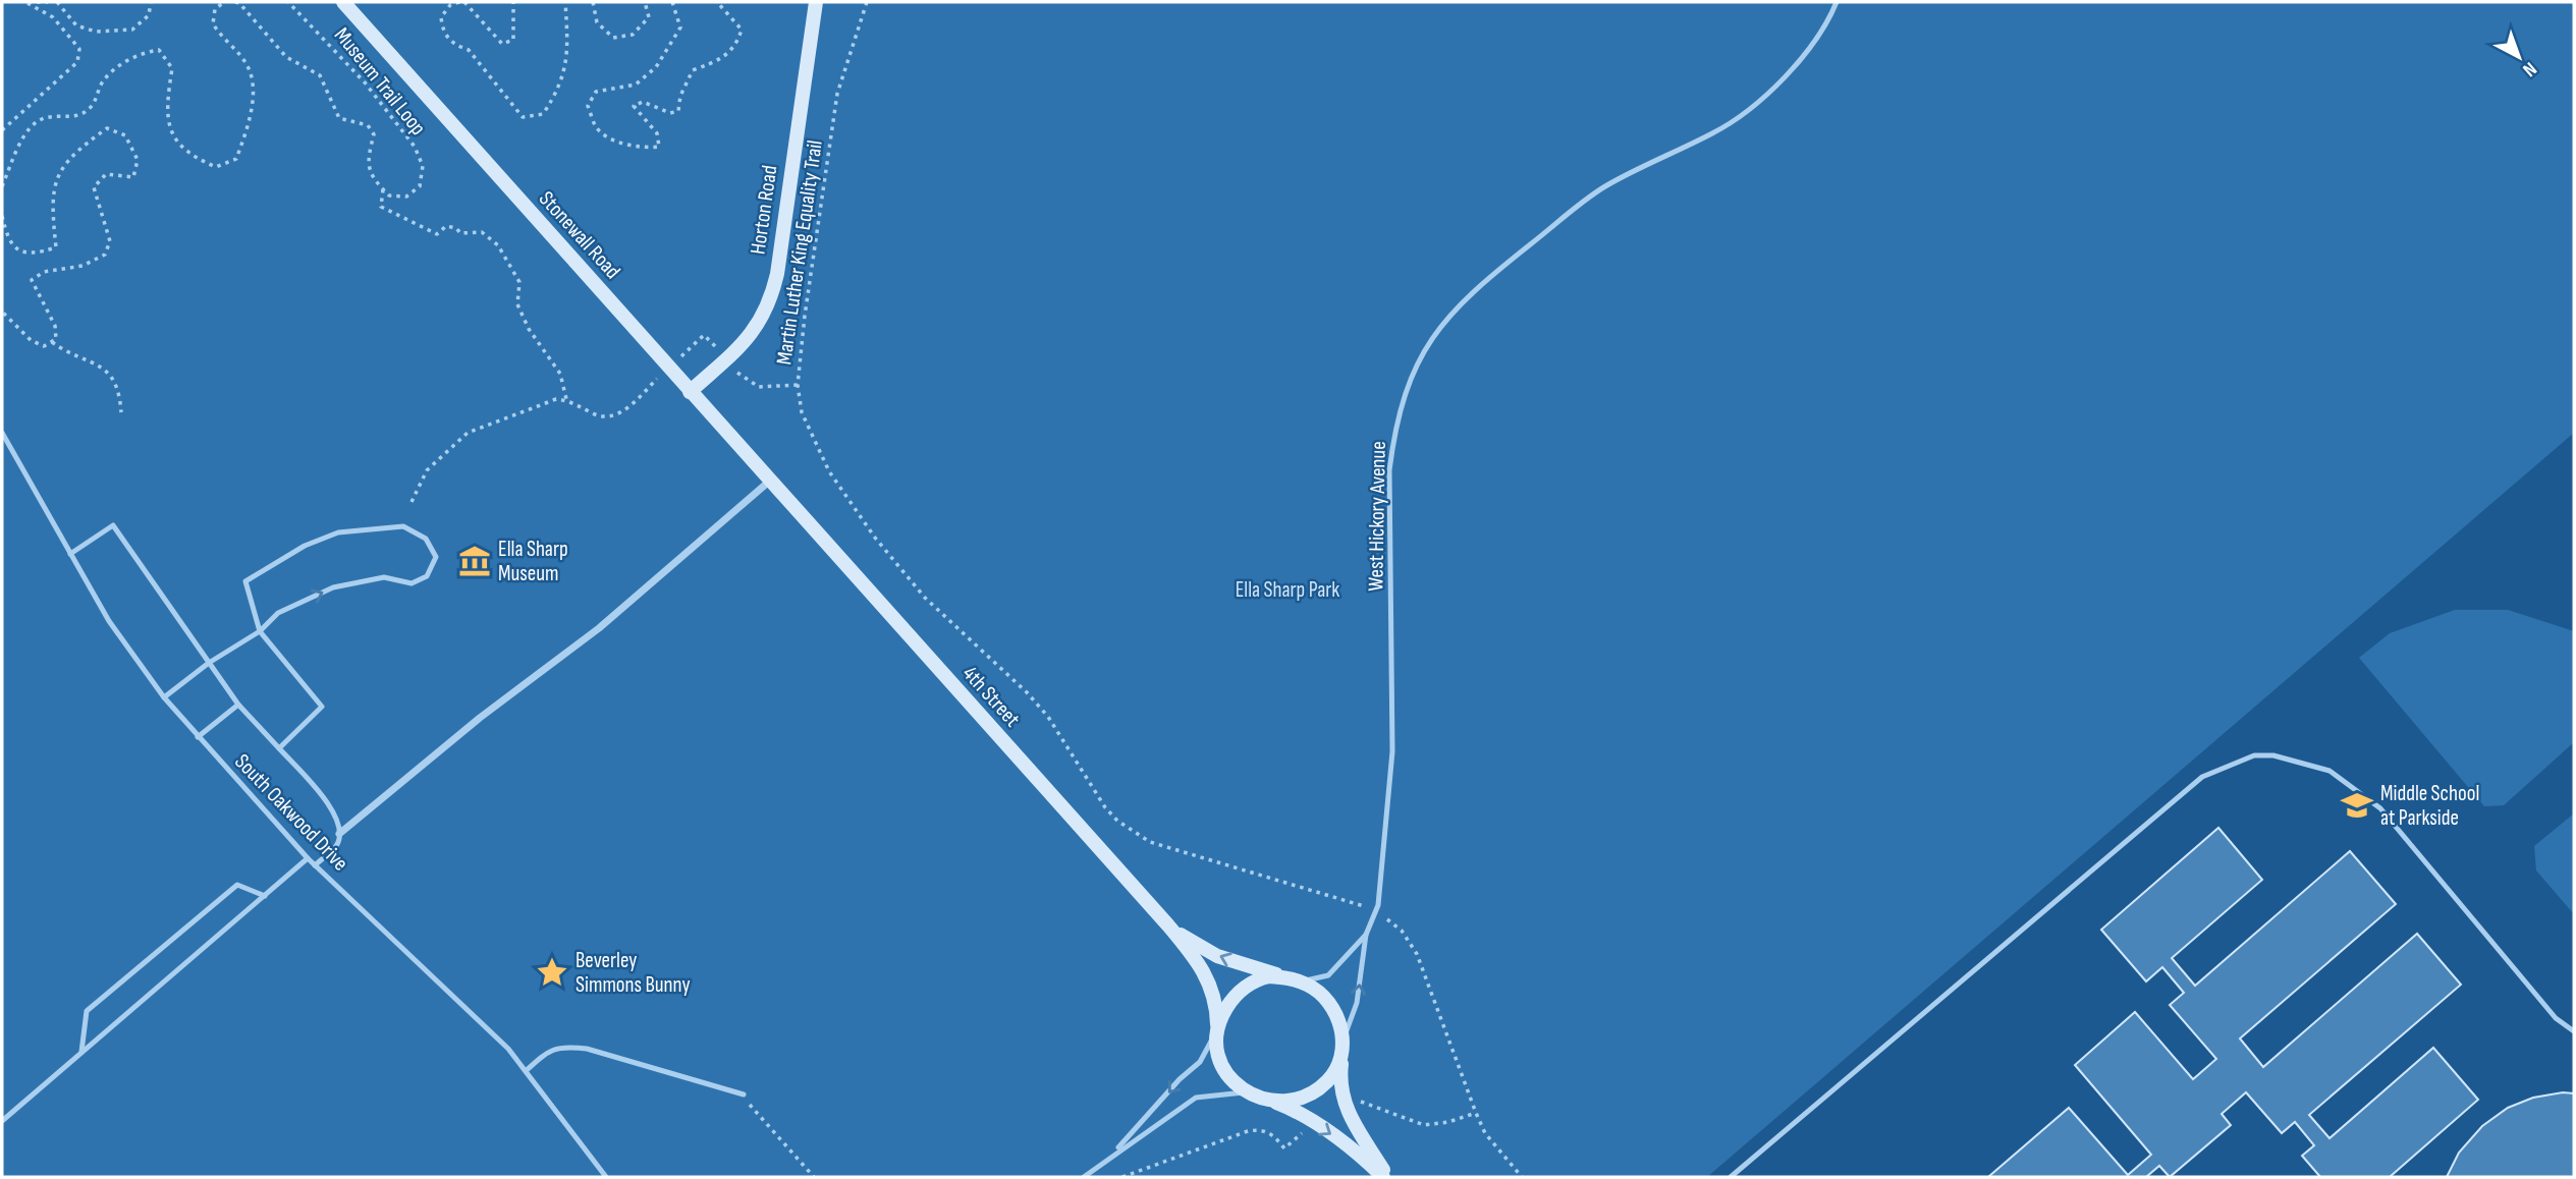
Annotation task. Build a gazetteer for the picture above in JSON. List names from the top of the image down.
{
  "streets": {
    "street": ["Horton Road", "Stonewall Road", "4th Street"],
    "lane": ["West Hickory Avenue", "South Oakwood Drive"],
    "path": ["Museum Trail Loop", "Martin Luther King Equality Trail"]
  },
  "crossings": [
    ["Horton Road", "Stonewall Road"],
    ["Stonewall Road", "4th Street"],
    ["West Hickory Avenue", "4th Street"]
  ],
  "parks": ["Ella Sharp Park"],
  "places": {
    "museum": ["Ella Sharp Museum"],
    "school or university": ["Middle School at Parkside"],
    "place": ["Beverley Simmons Bunny"]
  },
  "north": "bottom right"
}
